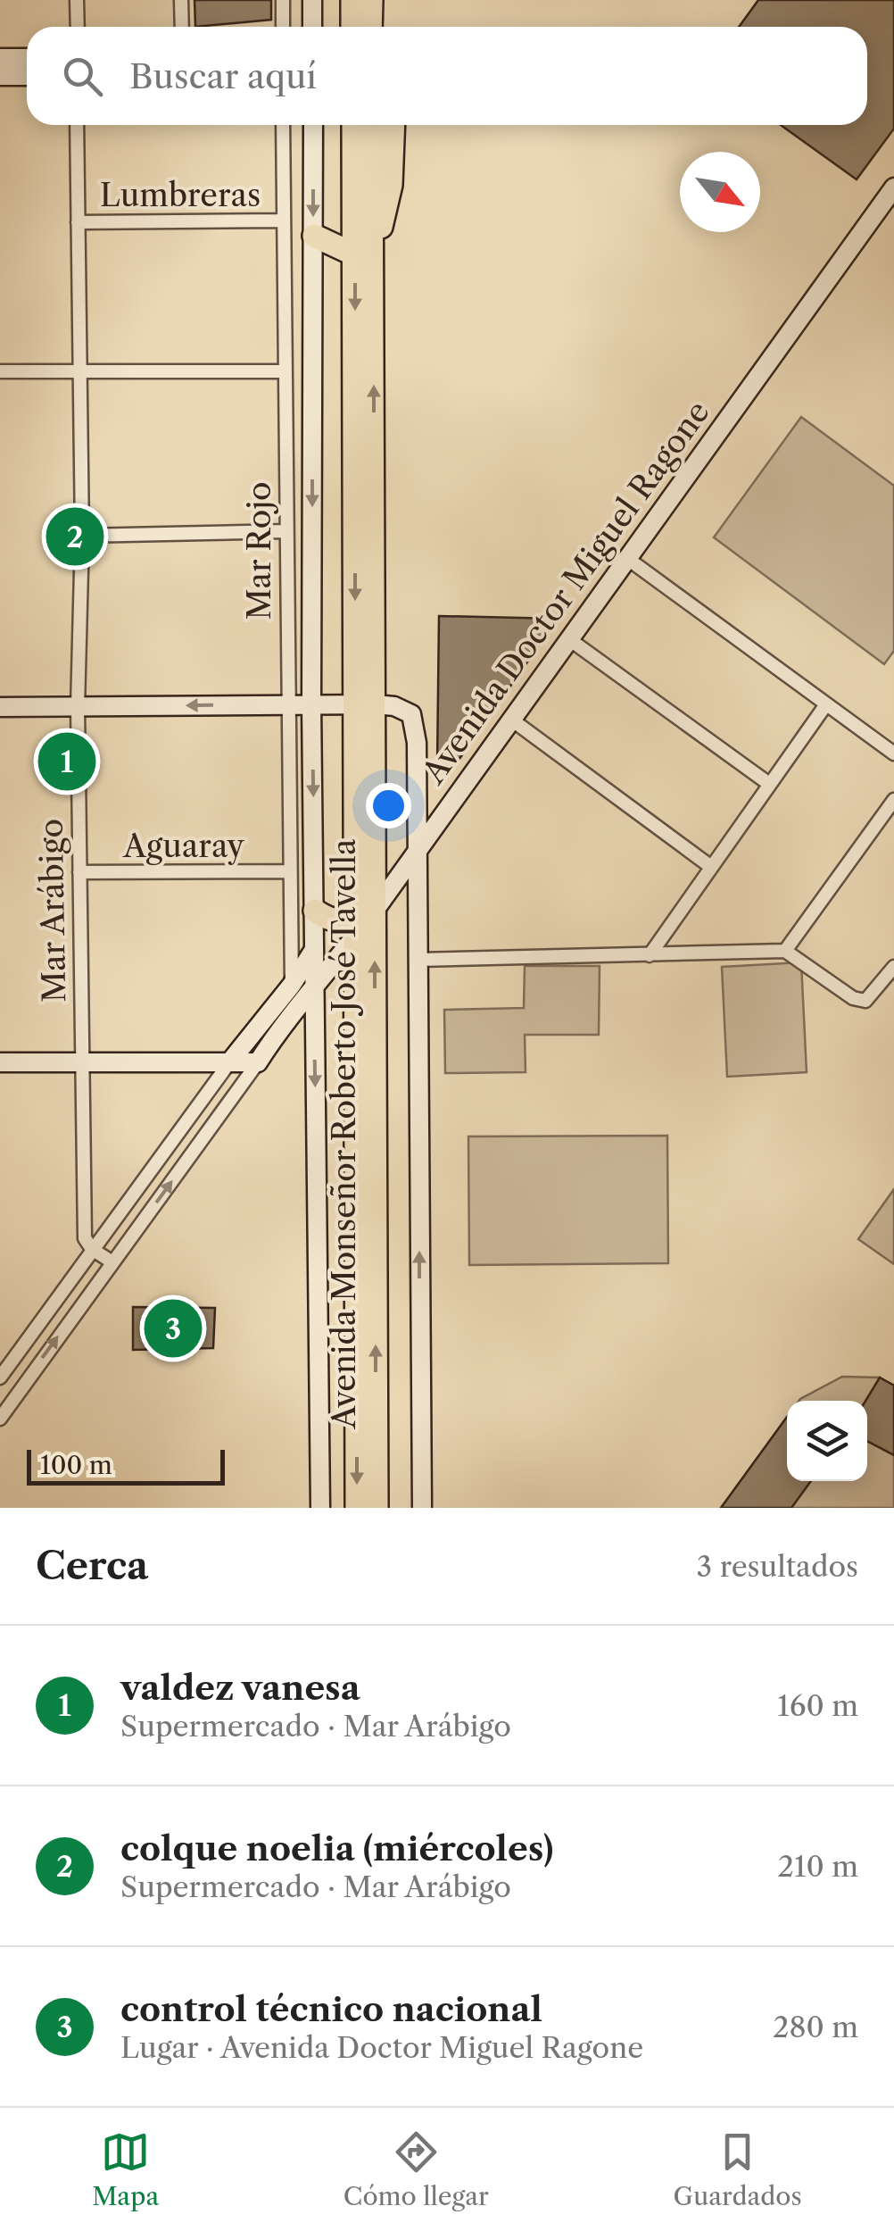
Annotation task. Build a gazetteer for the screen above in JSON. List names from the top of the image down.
{
  "streets": {
    "highway": ["Avenida Monseñor Roberto José Tavella"],
    "main road": ["Avenida Doctor Miguel Ragone"],
    "street": [
      "Lumbreras",
      "Mar Rojo",
      "Aguaray",
      "Mar Arábigo"
    ]
  },
  "crossings": [
    ["Lumbreras", "Mar Rojo"],
    ["Lumbreras", "Mar Arábigo"],
    ["Mar Rojo", "Aguaray"],
    ["Avenida Doctor Miguel Ragone", "Avenida Monseñor Roberto José Tavella"],
    ["Aguaray", "Mar Arábigo"]
  ],
  "scale_bar": "100 m",
  "north": "bottom right",
  "page": {
    "search": "Buscar aquí",
    "pins": ["2", "1", "3"],
    "scale": "100 m",
    "heading": ["Cerca", "3 resultados"],
    "list": [
      {
        "mark": "1",
        "name": "valdez vanesa",
        "note": "Supermercado · Mar Arábigo",
        "value": "160 m"
      },
      {
        "mark": "2",
        "name": "colque noelia (miércoles)",
        "note": "Supermercado · Mar Arábigo",
        "value": "210 m"
      },
      {
        "mark": "3",
        "name": "control técnico nacional",
        "note": "Lugar · Avenida Doctor Miguel Ragone",
        "value": "280 m"
      }
    ],
    "nav": ["Mapa", "Cómo llegar", "Guardados"]
  }
}
